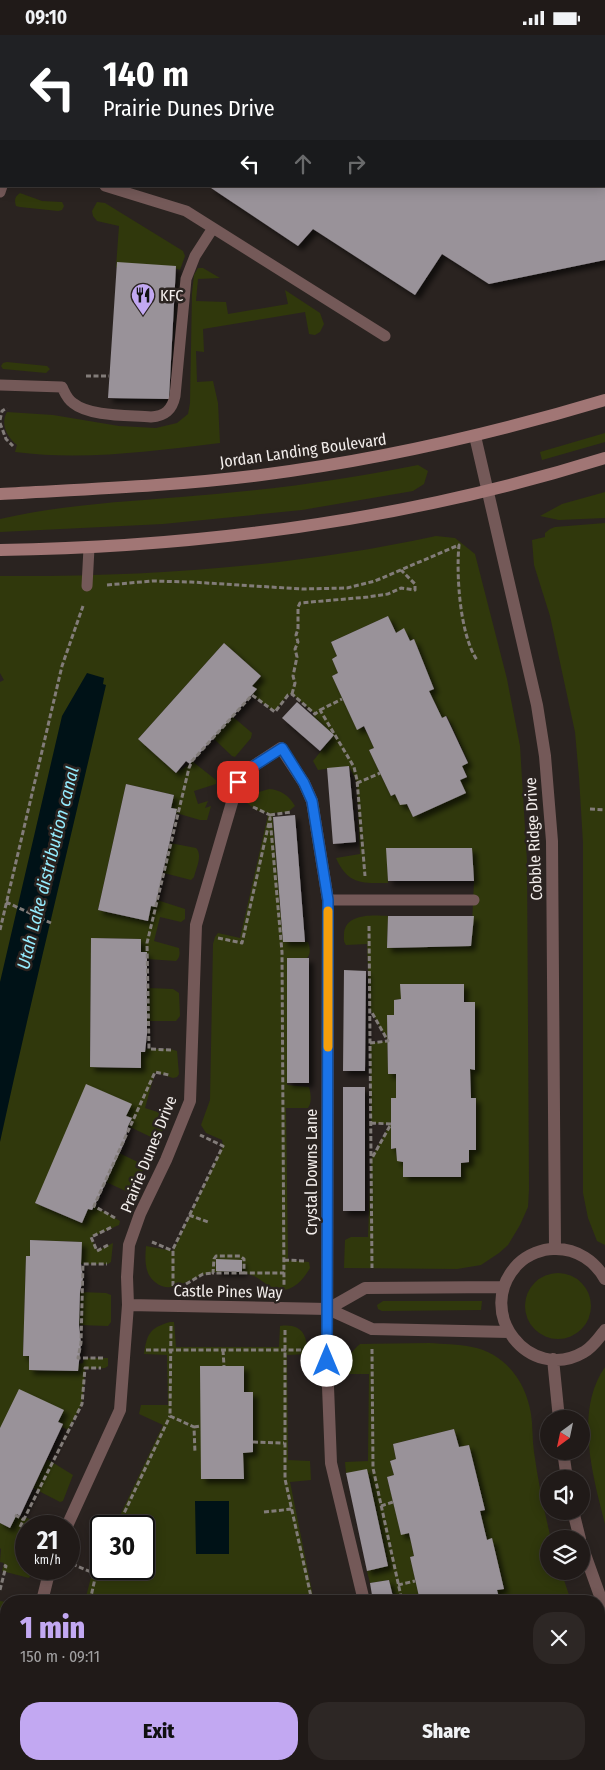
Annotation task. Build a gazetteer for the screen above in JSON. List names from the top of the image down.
{
  "streets": {
    "main road": ["Jordan Landing Boulevard"],
    "street": [
      "Cobble Ridge Drive",
      "Prairie Dunes Drive",
      "Crystal Downs Lane",
      "Castle Pines Way"
    ]
  },
  "crossings": [
    ["Jordan Landing Boulevard", "Cobble Ridge Drive"],
    ["Prairie Dunes Drive", "Crystal Downs Lane"],
    ["Prairie Dunes Drive", "Castle Pines Way"],
    ["Crystal Downs Lane", "Castle Pines Way"]
  ],
  "water": ["Utah Lake distribution canal"],
  "places": {
    "restaurant": ["KFC"]
  },
  "north": "bottom left",
  "page": {
    "status": "09:10",
    "turn": ["140 m", "Prairie Dunes Drive"],
    "speed": "21 km/h",
    "limit": "30",
    "heading": ["1 min", "150 m · 09:11"],
    "buttons": ["Exit", "Share"]
  }
}
